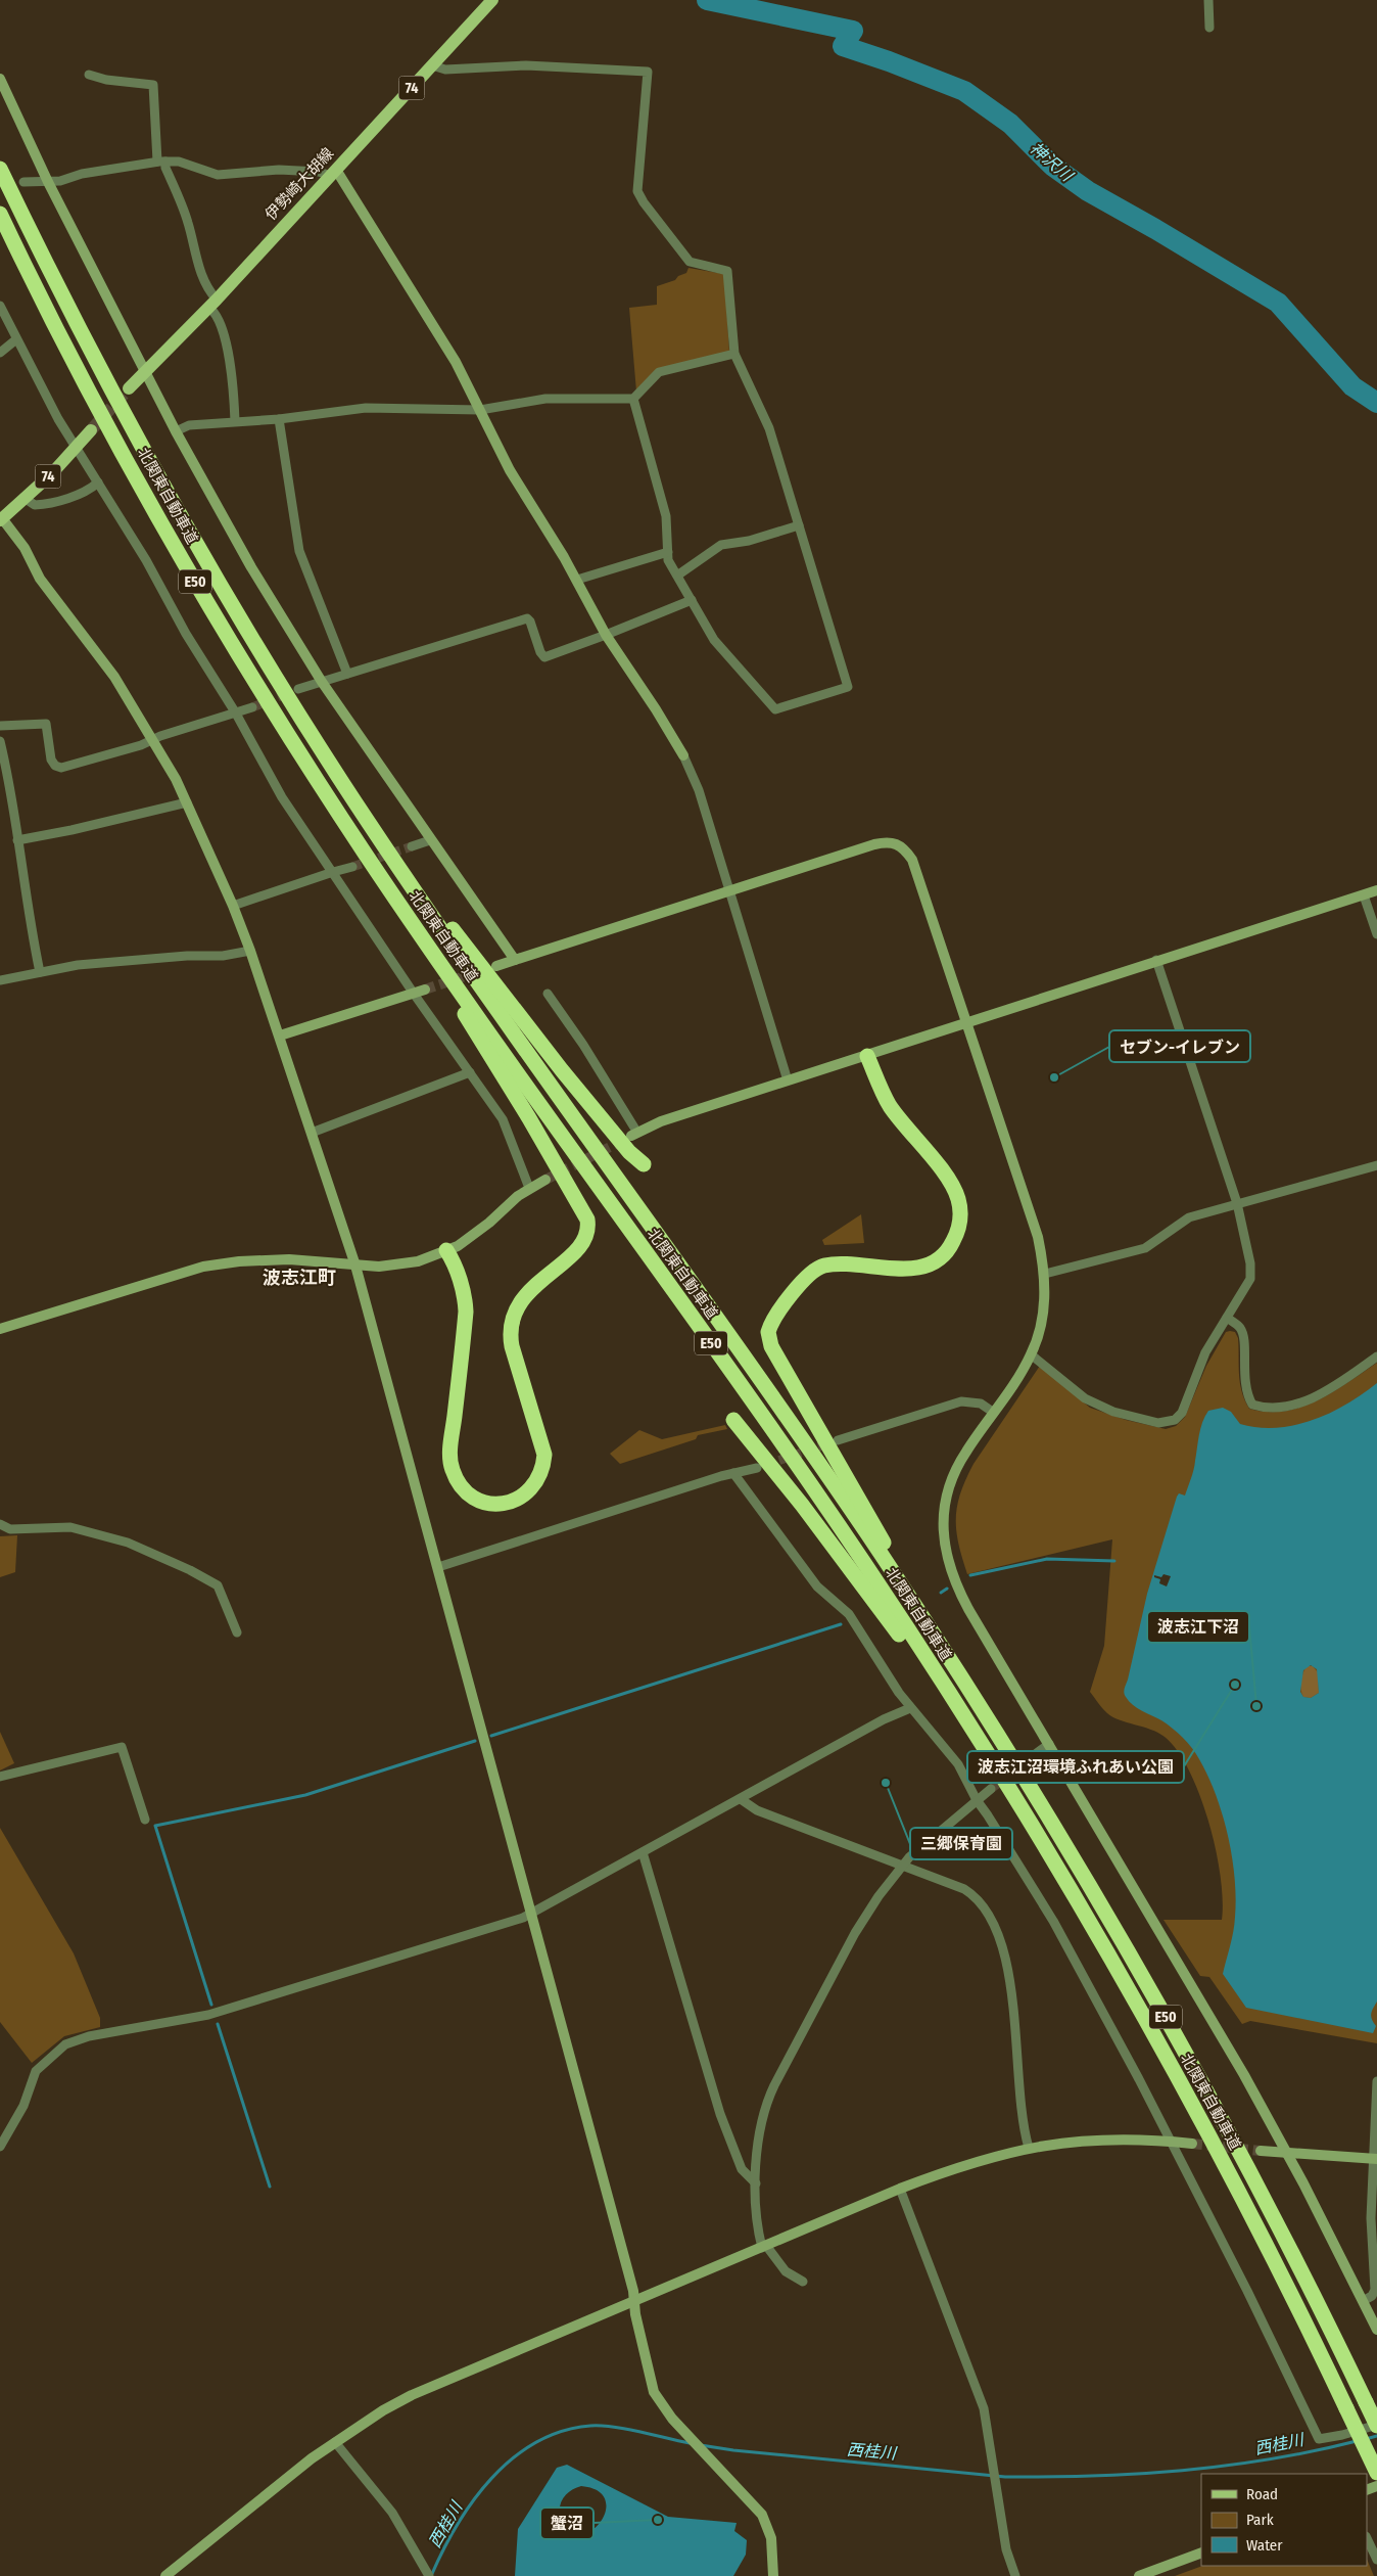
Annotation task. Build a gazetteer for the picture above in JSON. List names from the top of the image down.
{
  "streets": {
    "highway": ["北関東自動車道", "E50"],
    "main road": ["74", "伊勢崎大胡線"]
  },
  "districts": ["波志江町"],
  "water": ["神沢川", "西桂川"],
  "places": [
    "セブン-イレブン",
    "波志江沼環境ふれあい公園",
    "波志江下沼",
    "三郷保育園",
    "蟹沼"
  ],
  "legend": ["Road", "Park", "Water"]
}
